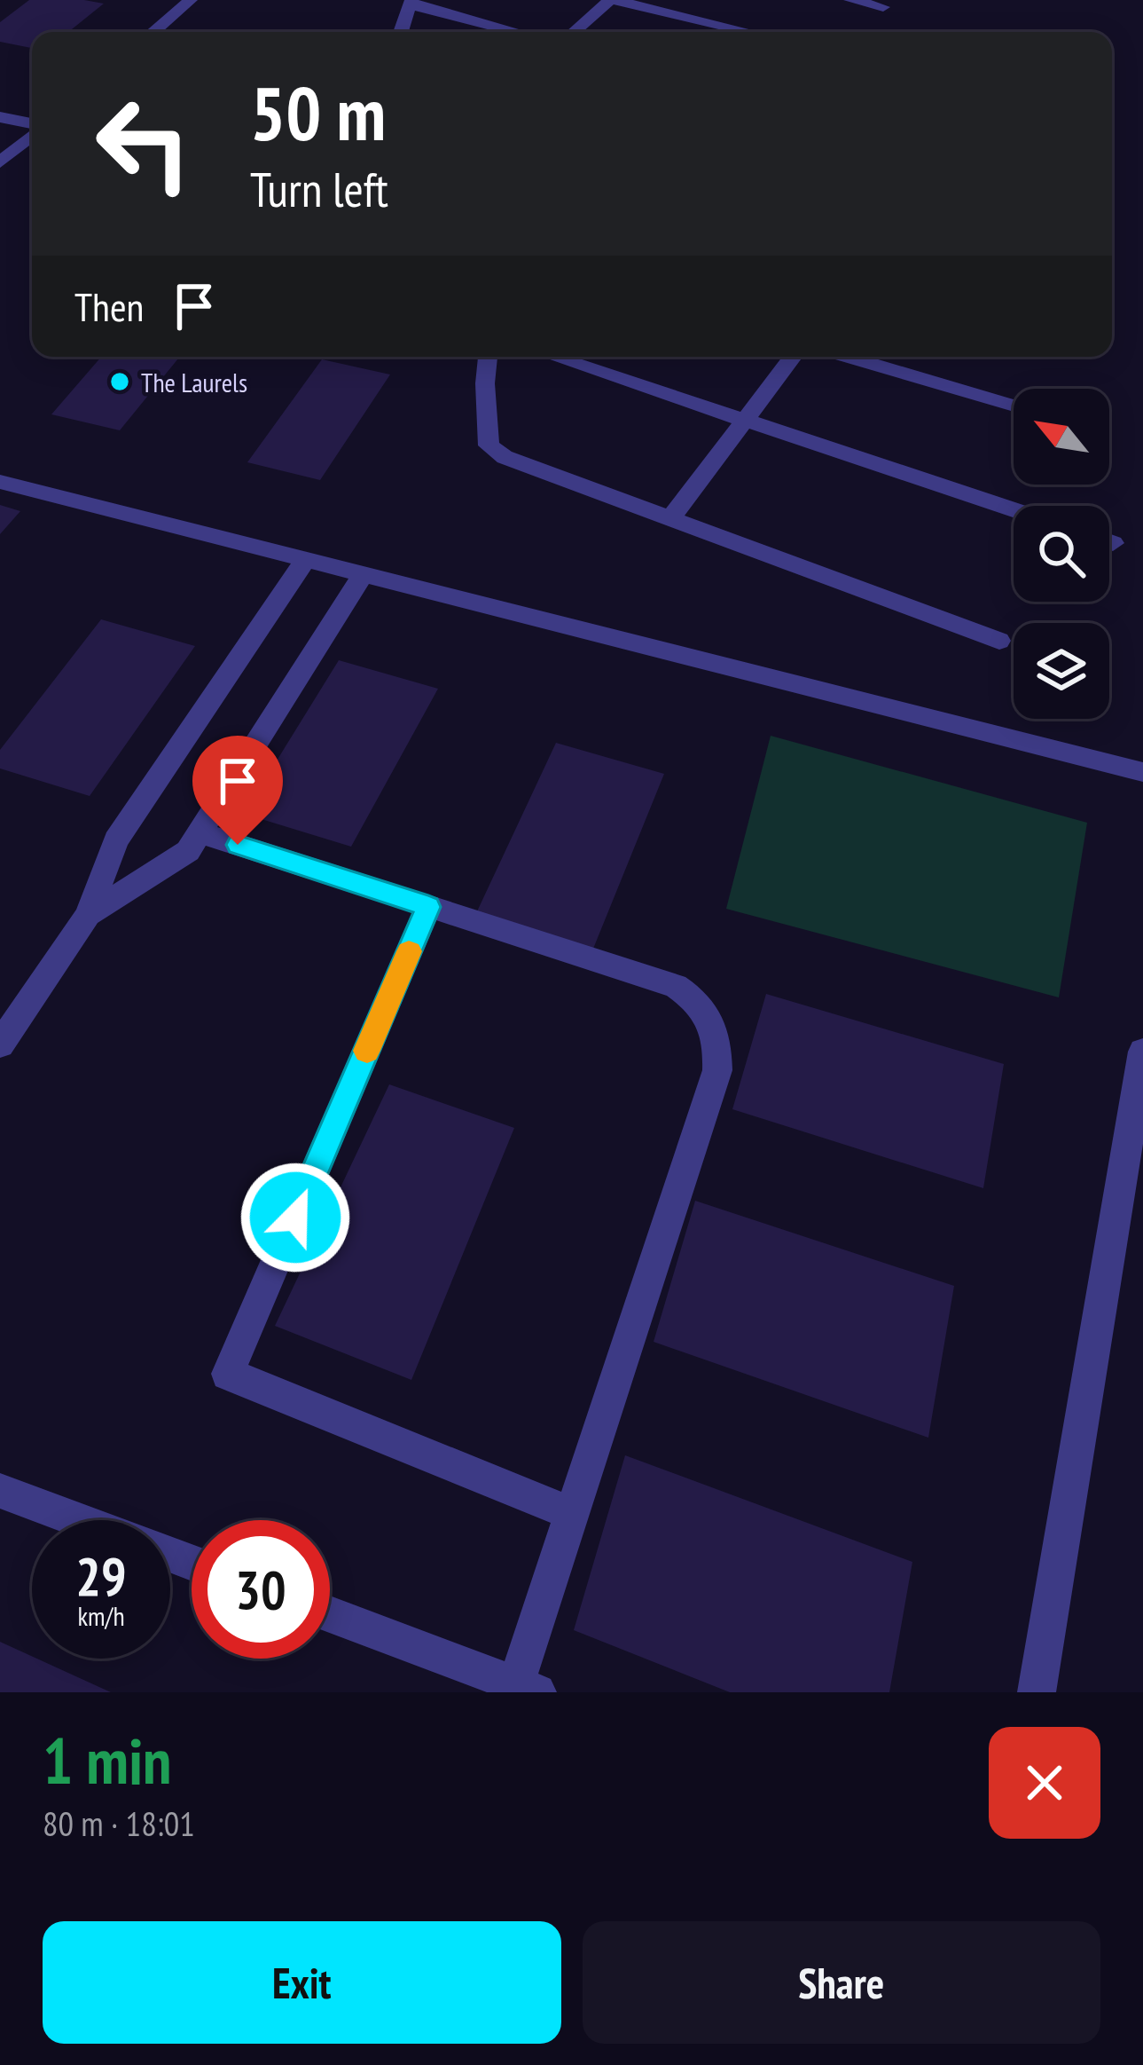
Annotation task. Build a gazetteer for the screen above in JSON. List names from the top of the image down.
{
  "places": ["The Laurels"],
  "north": "top left",
  "page": {
    "turn": ["50 m", "Turn left"],
    "then": "Then",
    "speed": "29 km/h",
    "limit": "30",
    "heading": ["1 min", "80 m · 18:01"],
    "buttons": ["Exit", "Share"]
  }
}
